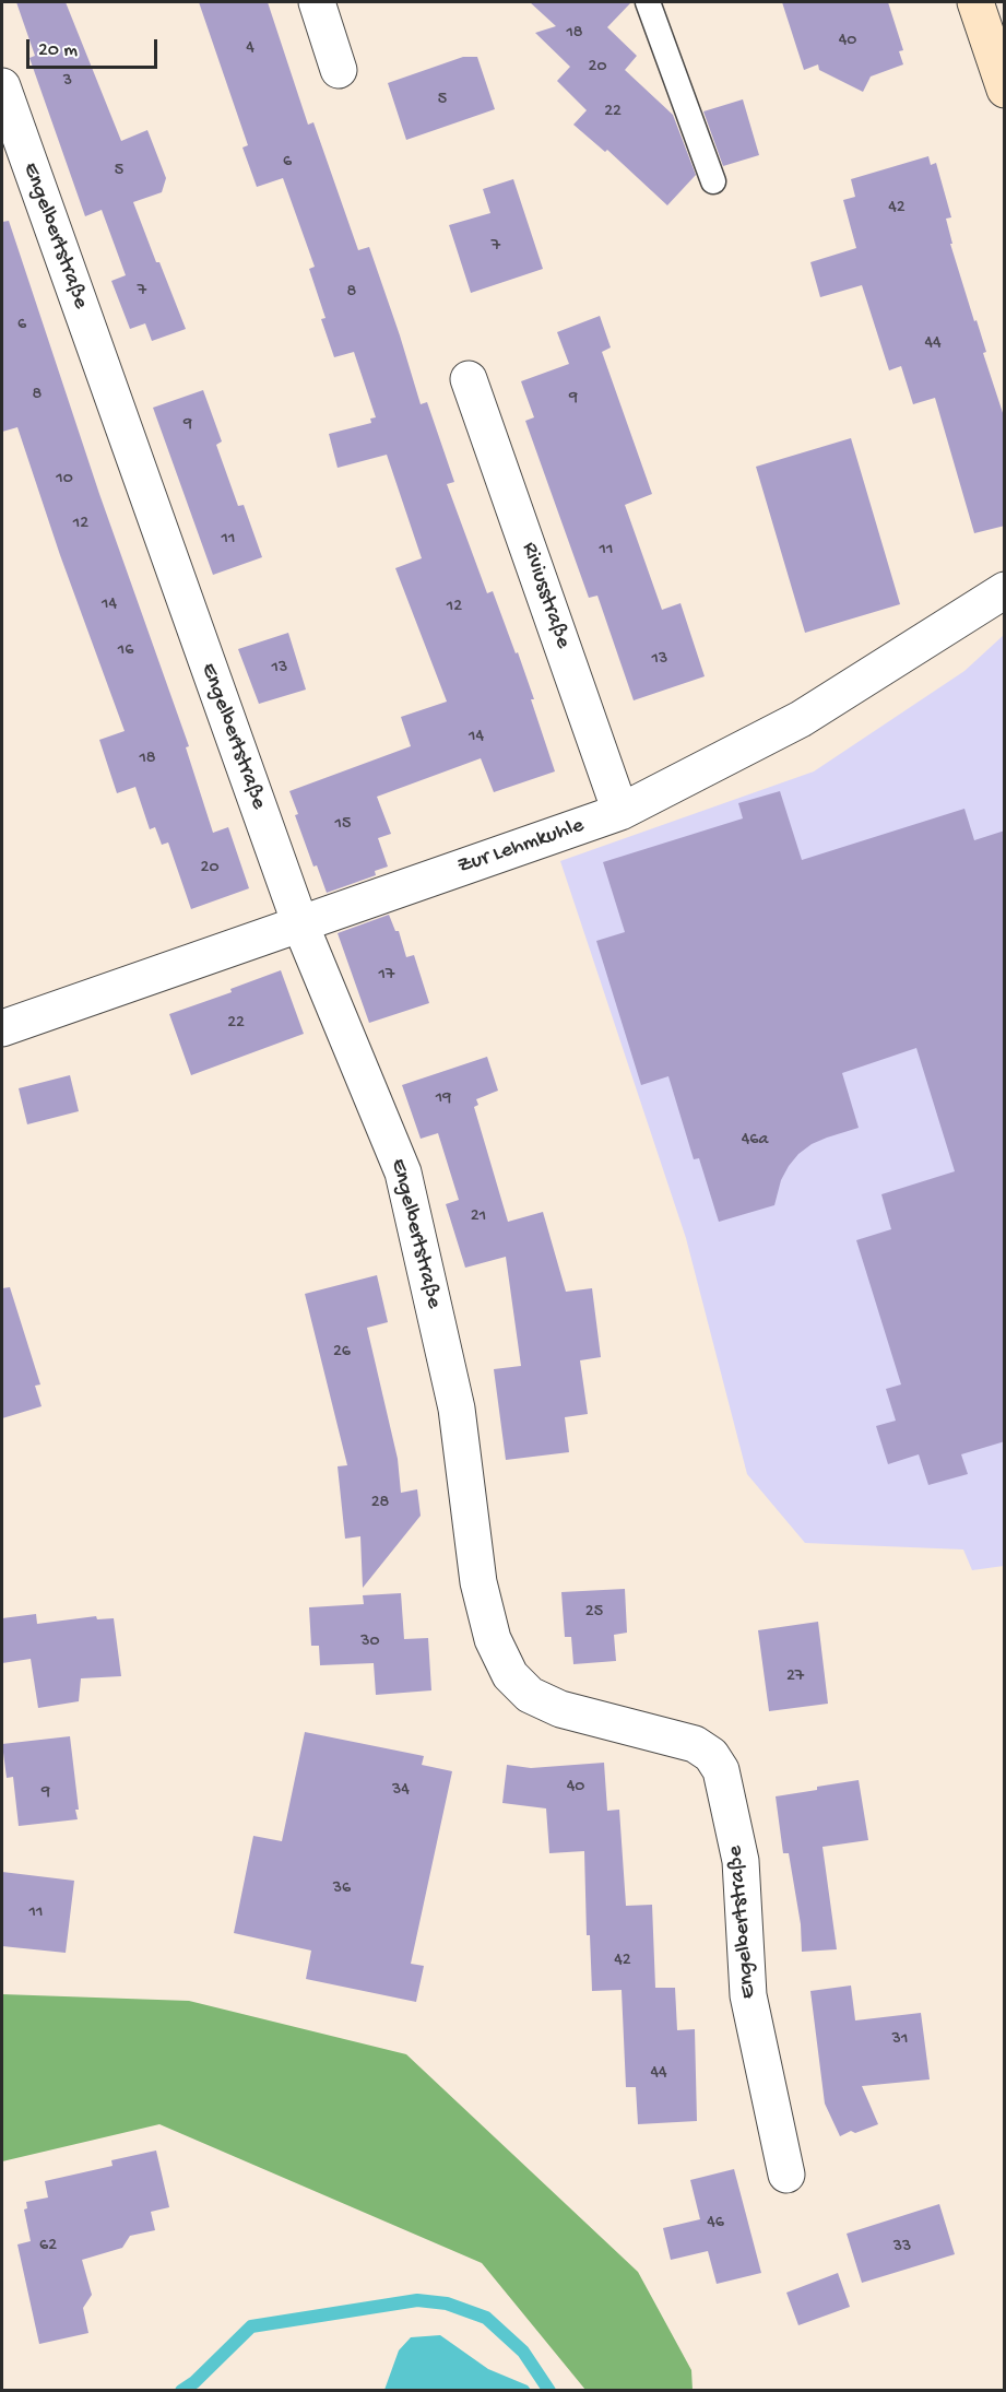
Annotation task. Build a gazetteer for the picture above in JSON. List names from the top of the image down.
{
  "streets": {
    "street": ["Engelbertstraße", "Riviusstraße", "Zur Lehmkuhle"]
  },
  "crossings": [
    ["Engelbertstraße", "Zur Lehmkuhle"],
    ["Riviusstraße", "Zur Lehmkuhle"]
  ],
  "house_numbers": [
    "18",
    "40",
    "4",
    "20",
    "3",
    "5",
    "22",
    "6",
    "5",
    "42",
    "7",
    "7",
    "8",
    "6",
    "44",
    "8",
    "9",
    "9",
    "10",
    "12",
    "11",
    "11",
    "14",
    "12",
    "16",
    "13",
    "13",
    "14",
    "18",
    "15",
    "20",
    "17",
    "22",
    "19",
    "46a",
    "21",
    "26",
    "28",
    "25",
    "30",
    "27",
    "40",
    "34",
    "9",
    "36",
    "11",
    "42",
    "31",
    "44",
    "46",
    "62",
    "33"
  ],
  "scale_bar": "20 m"
}
